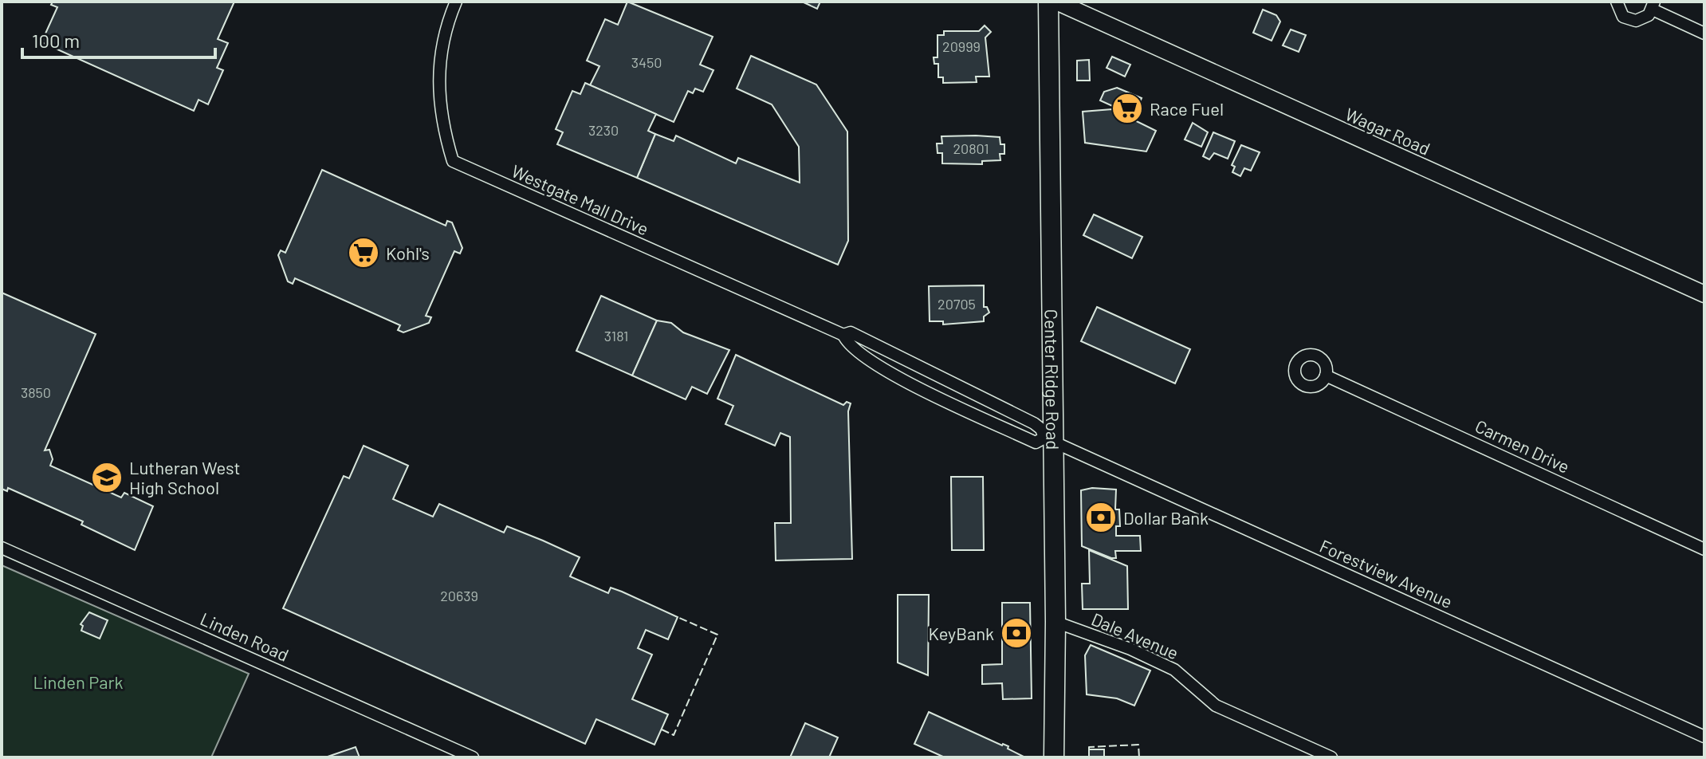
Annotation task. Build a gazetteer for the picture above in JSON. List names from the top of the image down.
{
  "streets": {
    "main road": ["Wagar Road", "Center Ridge Road"],
    "street": [
      "Westgate Mall Drive",
      "Carmen Drive",
      "Forestview Avenue",
      "Dale Avenue",
      "Linden Road"
    ]
  },
  "crossings": [
    ["Westgate Mall Drive", "Center Ridge Road"],
    ["Westgate Mall Drive", "Forestview Avenue"],
    ["Center Ridge Road", "Forestview Avenue"],
    ["Center Ridge Road", "Dale Avenue"]
  ],
  "parks": ["Linden Park"],
  "places": {
    "supermarket": ["Race Fuel", "Kohl's"],
    "school or university": ["Lutheran West High School"],
    "bank": ["Dollar Bank", "KeyBank"]
  },
  "house_numbers": [
    "20999",
    "3450",
    "3230",
    "20801",
    "20705",
    "3181",
    "3850",
    "20639"
  ],
  "scale_bar": "100 m"
}
